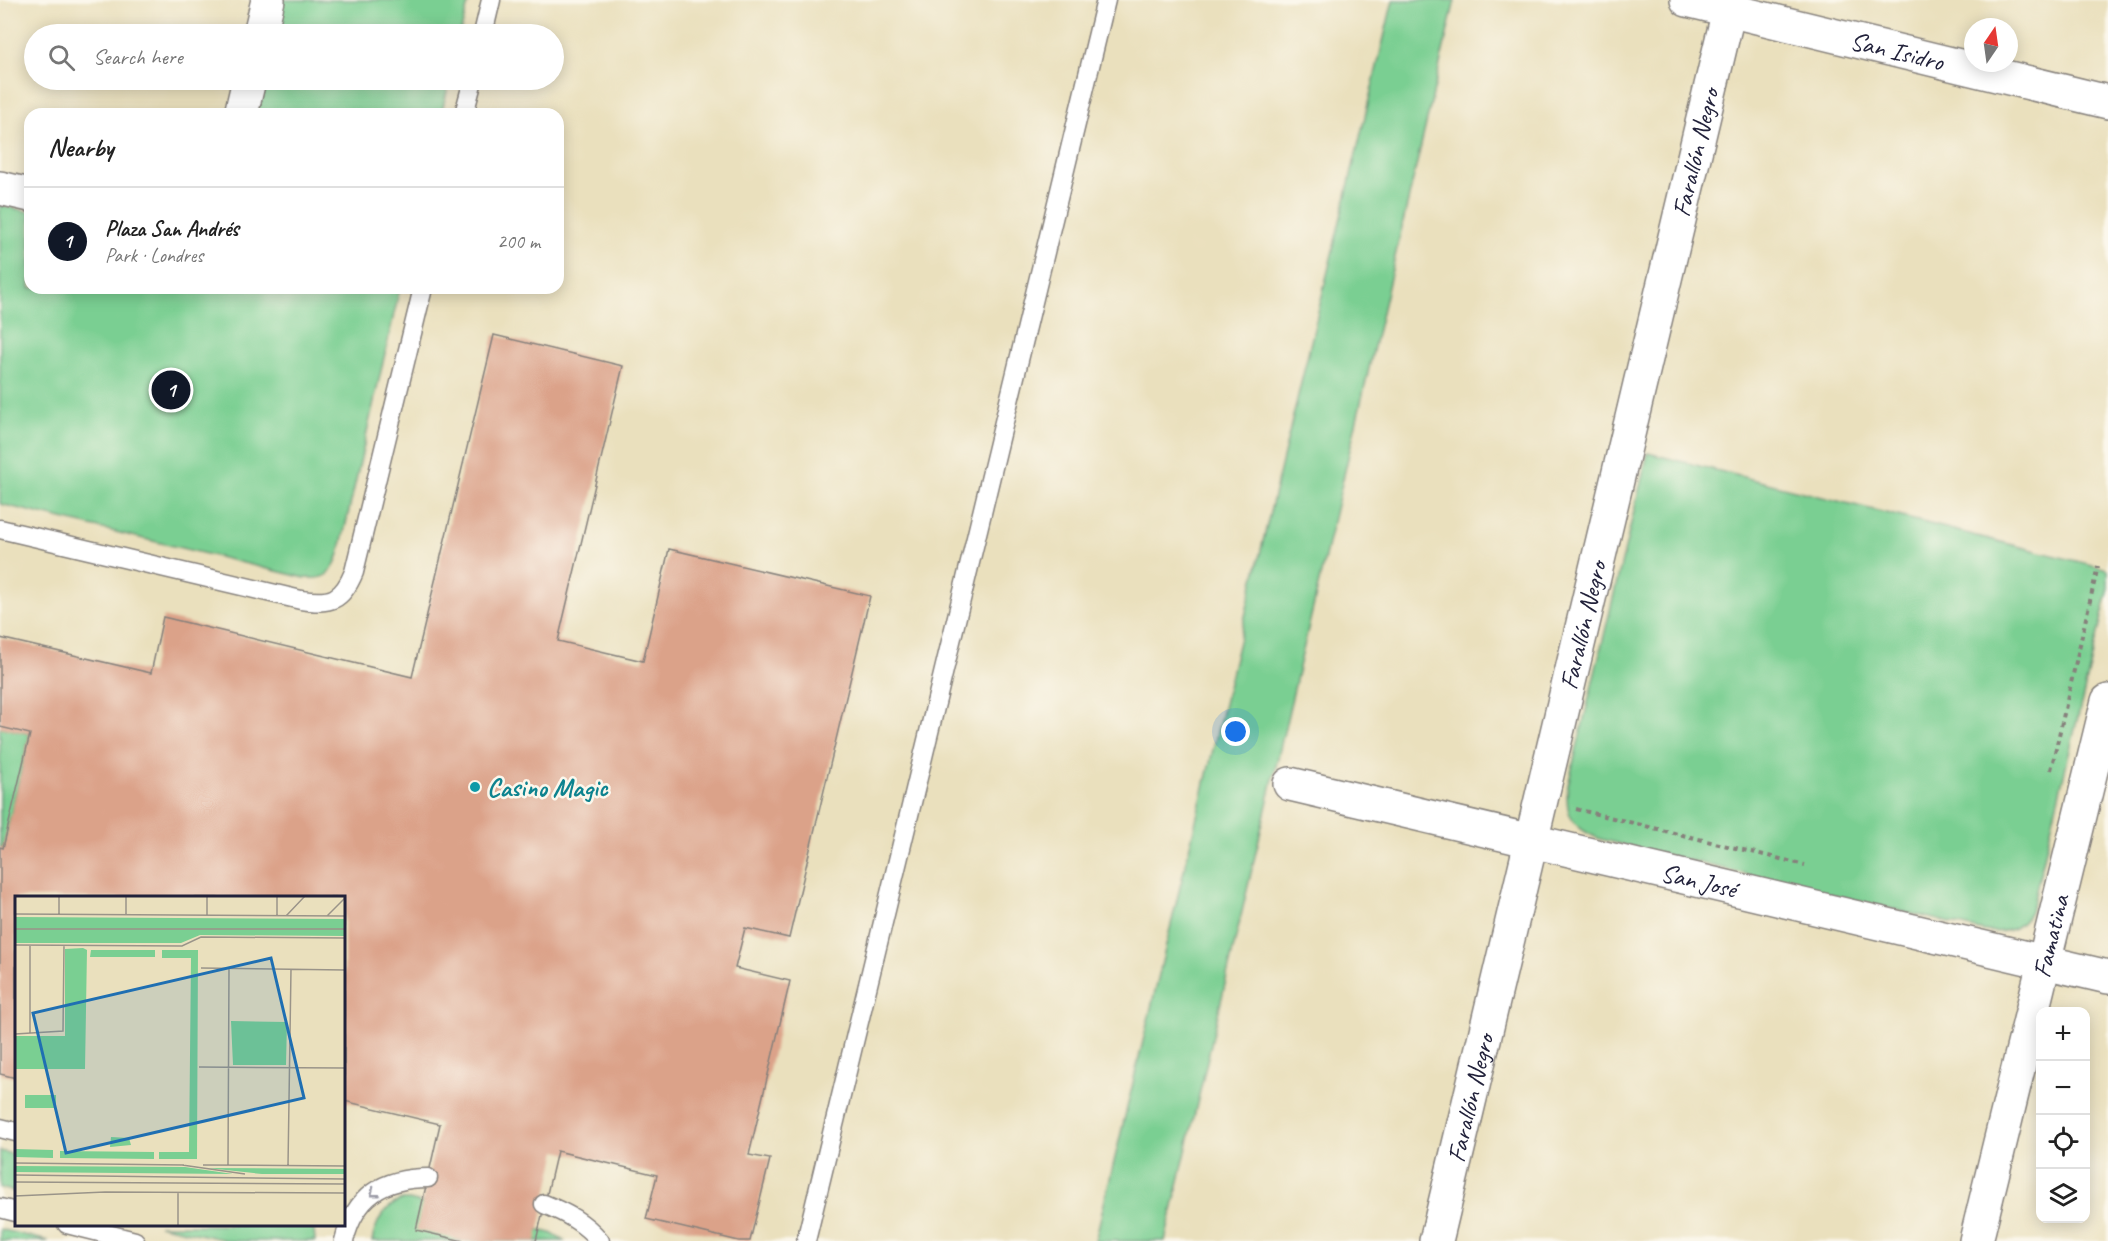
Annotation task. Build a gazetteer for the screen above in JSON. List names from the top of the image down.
{
  "streets": {
    "street": [
      "San Isidro",
      "Farallón Negro",
      "San José",
      "Famatina"
    ]
  },
  "crossings": [
    ["San Isidro", "Farallón Negro"],
    ["Farallón Negro", "San José"],
    ["San José", "Famatina"]
  ],
  "places": ["Casino Magic"],
  "north": "top",
  "page": {
    "search": "Search here",
    "heading": "Nearby",
    "list": [
      {
        "mark": "1",
        "name": "Plaza San Andrés",
        "note": "Park · Londres",
        "value": "200 m"
      }
    ],
    "pins": "1",
    "map_buttons": ["+", "−"]
  }
}
